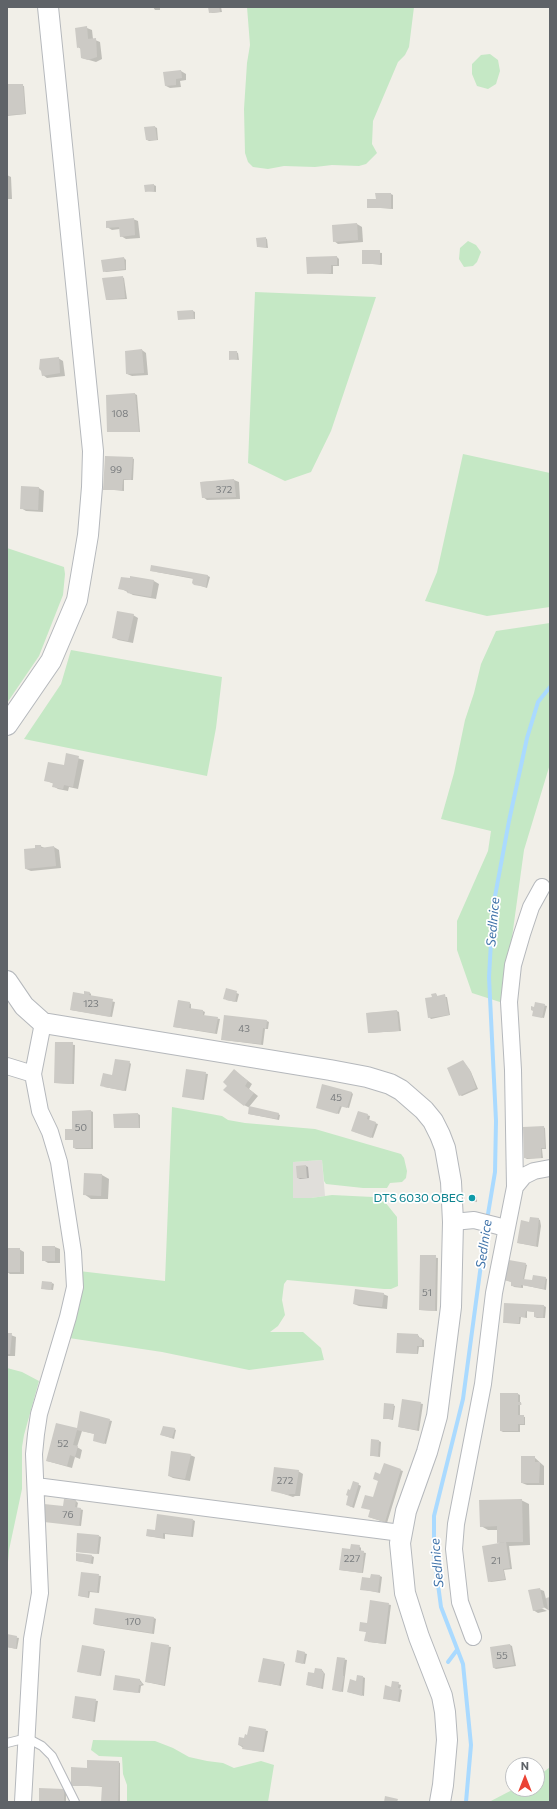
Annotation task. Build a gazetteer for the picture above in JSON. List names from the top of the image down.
{
  "water": ["Sedlnice"],
  "places": ["DTS 6030 OBEC"],
  "house_numbers": [
    "108",
    "99",
    "372",
    "123",
    "43",
    "45",
    "50",
    "51",
    "52",
    "272",
    "76",
    "227",
    "21",
    "170",
    "55"
  ],
  "north": "top"
}
